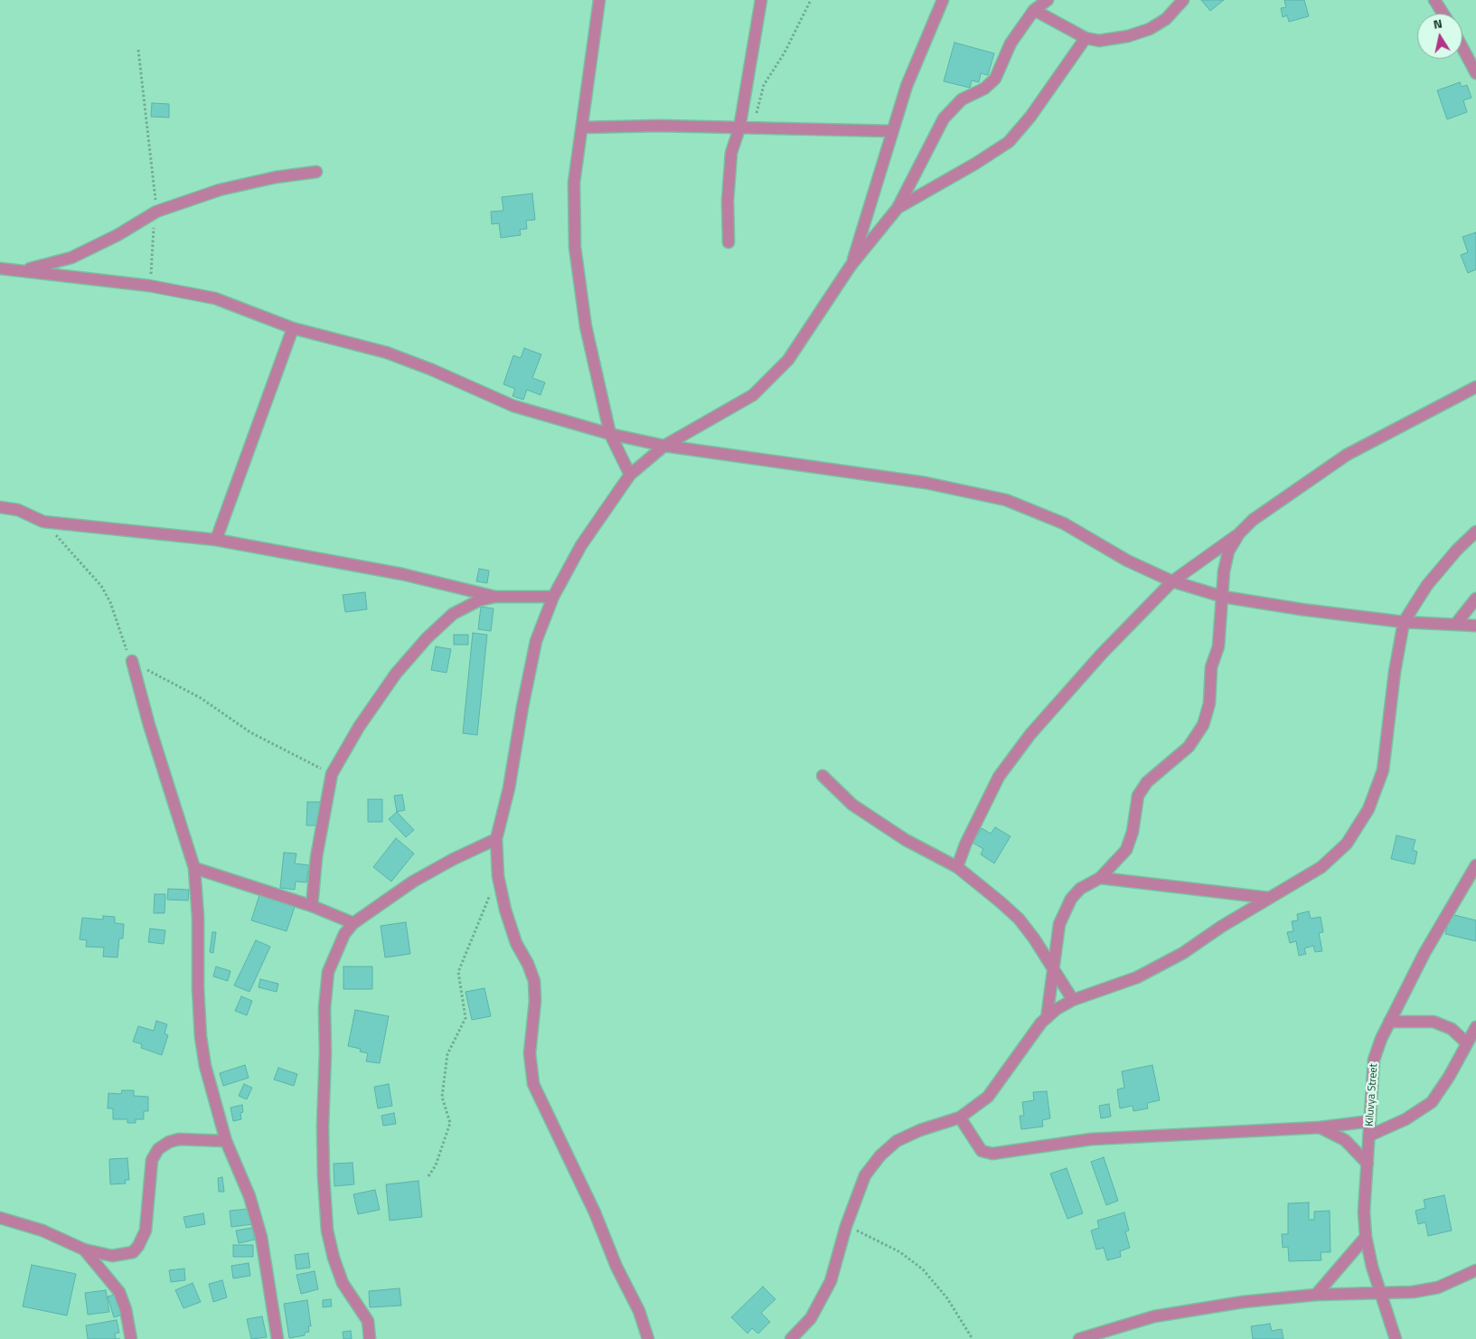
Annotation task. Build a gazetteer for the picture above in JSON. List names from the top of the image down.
{
  "streets": {
    "street": ["Kiluvya Street"]
  },
  "north": "top"
}
